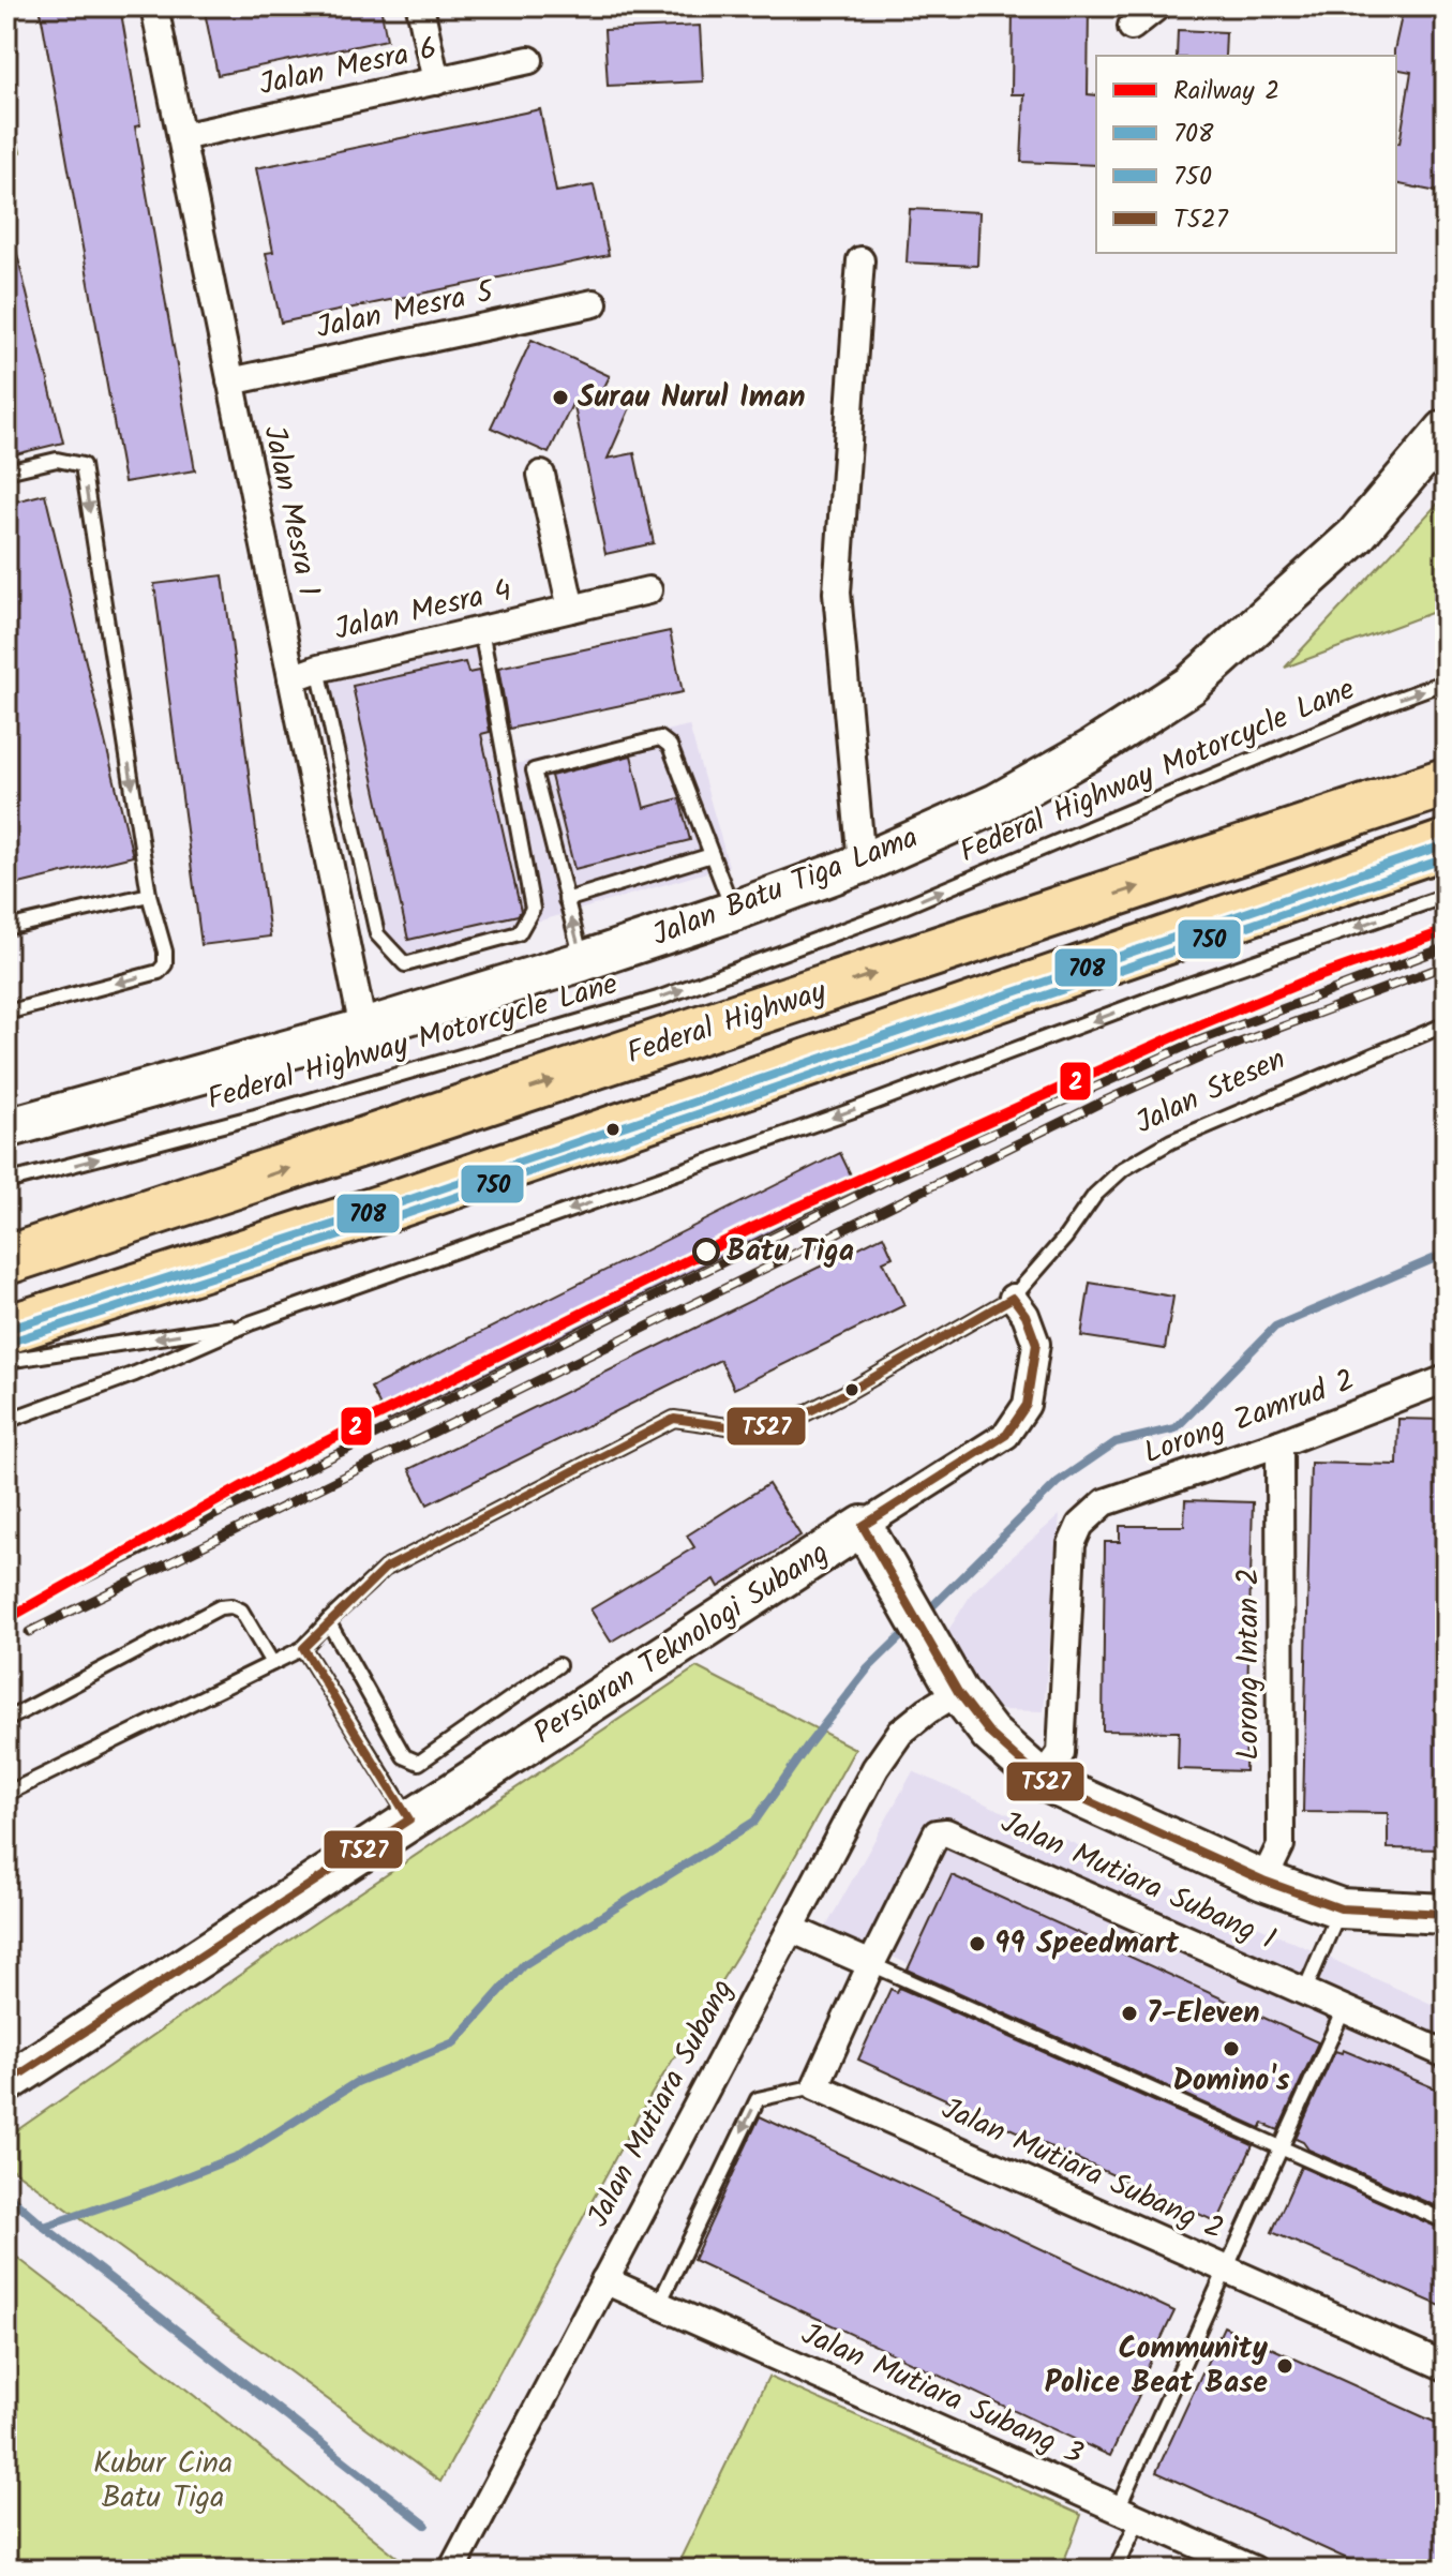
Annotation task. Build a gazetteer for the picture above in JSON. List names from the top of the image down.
{
  "streets": {
    "highway": ["Federal Highway"],
    "street": [
      "Jalan Mesra 6",
      "Jalan Mesra 5",
      "Jalan Mesra 1",
      "Jalan Mesra 4",
      "Jalan Batu Tiga Lama",
      "Lorong Zamrud 2",
      "Persiaran Teknologi Subang",
      "Lorong Intan 2",
      "Jalan Mutiara Subang 1",
      "Jalan Mutiara Subang",
      "Jalan Mutiara Subang 2",
      "Jalan Mutiara Subang 3"
    ],
    "lane": ["Federal Highway Motorcycle Lane", "Jalan Stesen"]
  },
  "crossings": [
    ["Jalan Mesra 6", "Jalan Mesra 1"],
    ["Jalan Mesra 5", "Jalan Mesra 1"],
    ["Jalan Mesra 1", "Jalan Mesra 4"],
    ["Jalan Mesra 1", "Jalan Batu Tiga Lama"],
    ["Lorong Zamrud 2", "Persiaran Teknologi Subang"],
    ["Lorong Zamrud 2", "Lorong Intan 2"],
    ["Persiaran Teknologi Subang", "Lorong Intan 2"],
    ["Persiaran Teknologi Subang", "Jalan Mutiara Subang"],
    ["Jalan Mutiara Subang", "Jalan Mutiara Subang 3"]
  ],
  "one_way": ["Federal Highway Motorcycle Lane"],
  "parks": ["Kubur Cina Batu Tiga"],
  "places": [
    "Surau Nurul Iman",
    "Batu Tiga",
    "99 Speedmart",
    "7-Eleven",
    "Domino's",
    "Community Police Beat Base"
  ],
  "lines": [
    "transit line 708",
    "transit line 750",
    "rail line 2",
    "transit line T527"
  ],
  "legend": [
    "Railway 2",
    "708",
    "750",
    "T527"
  ]
}
